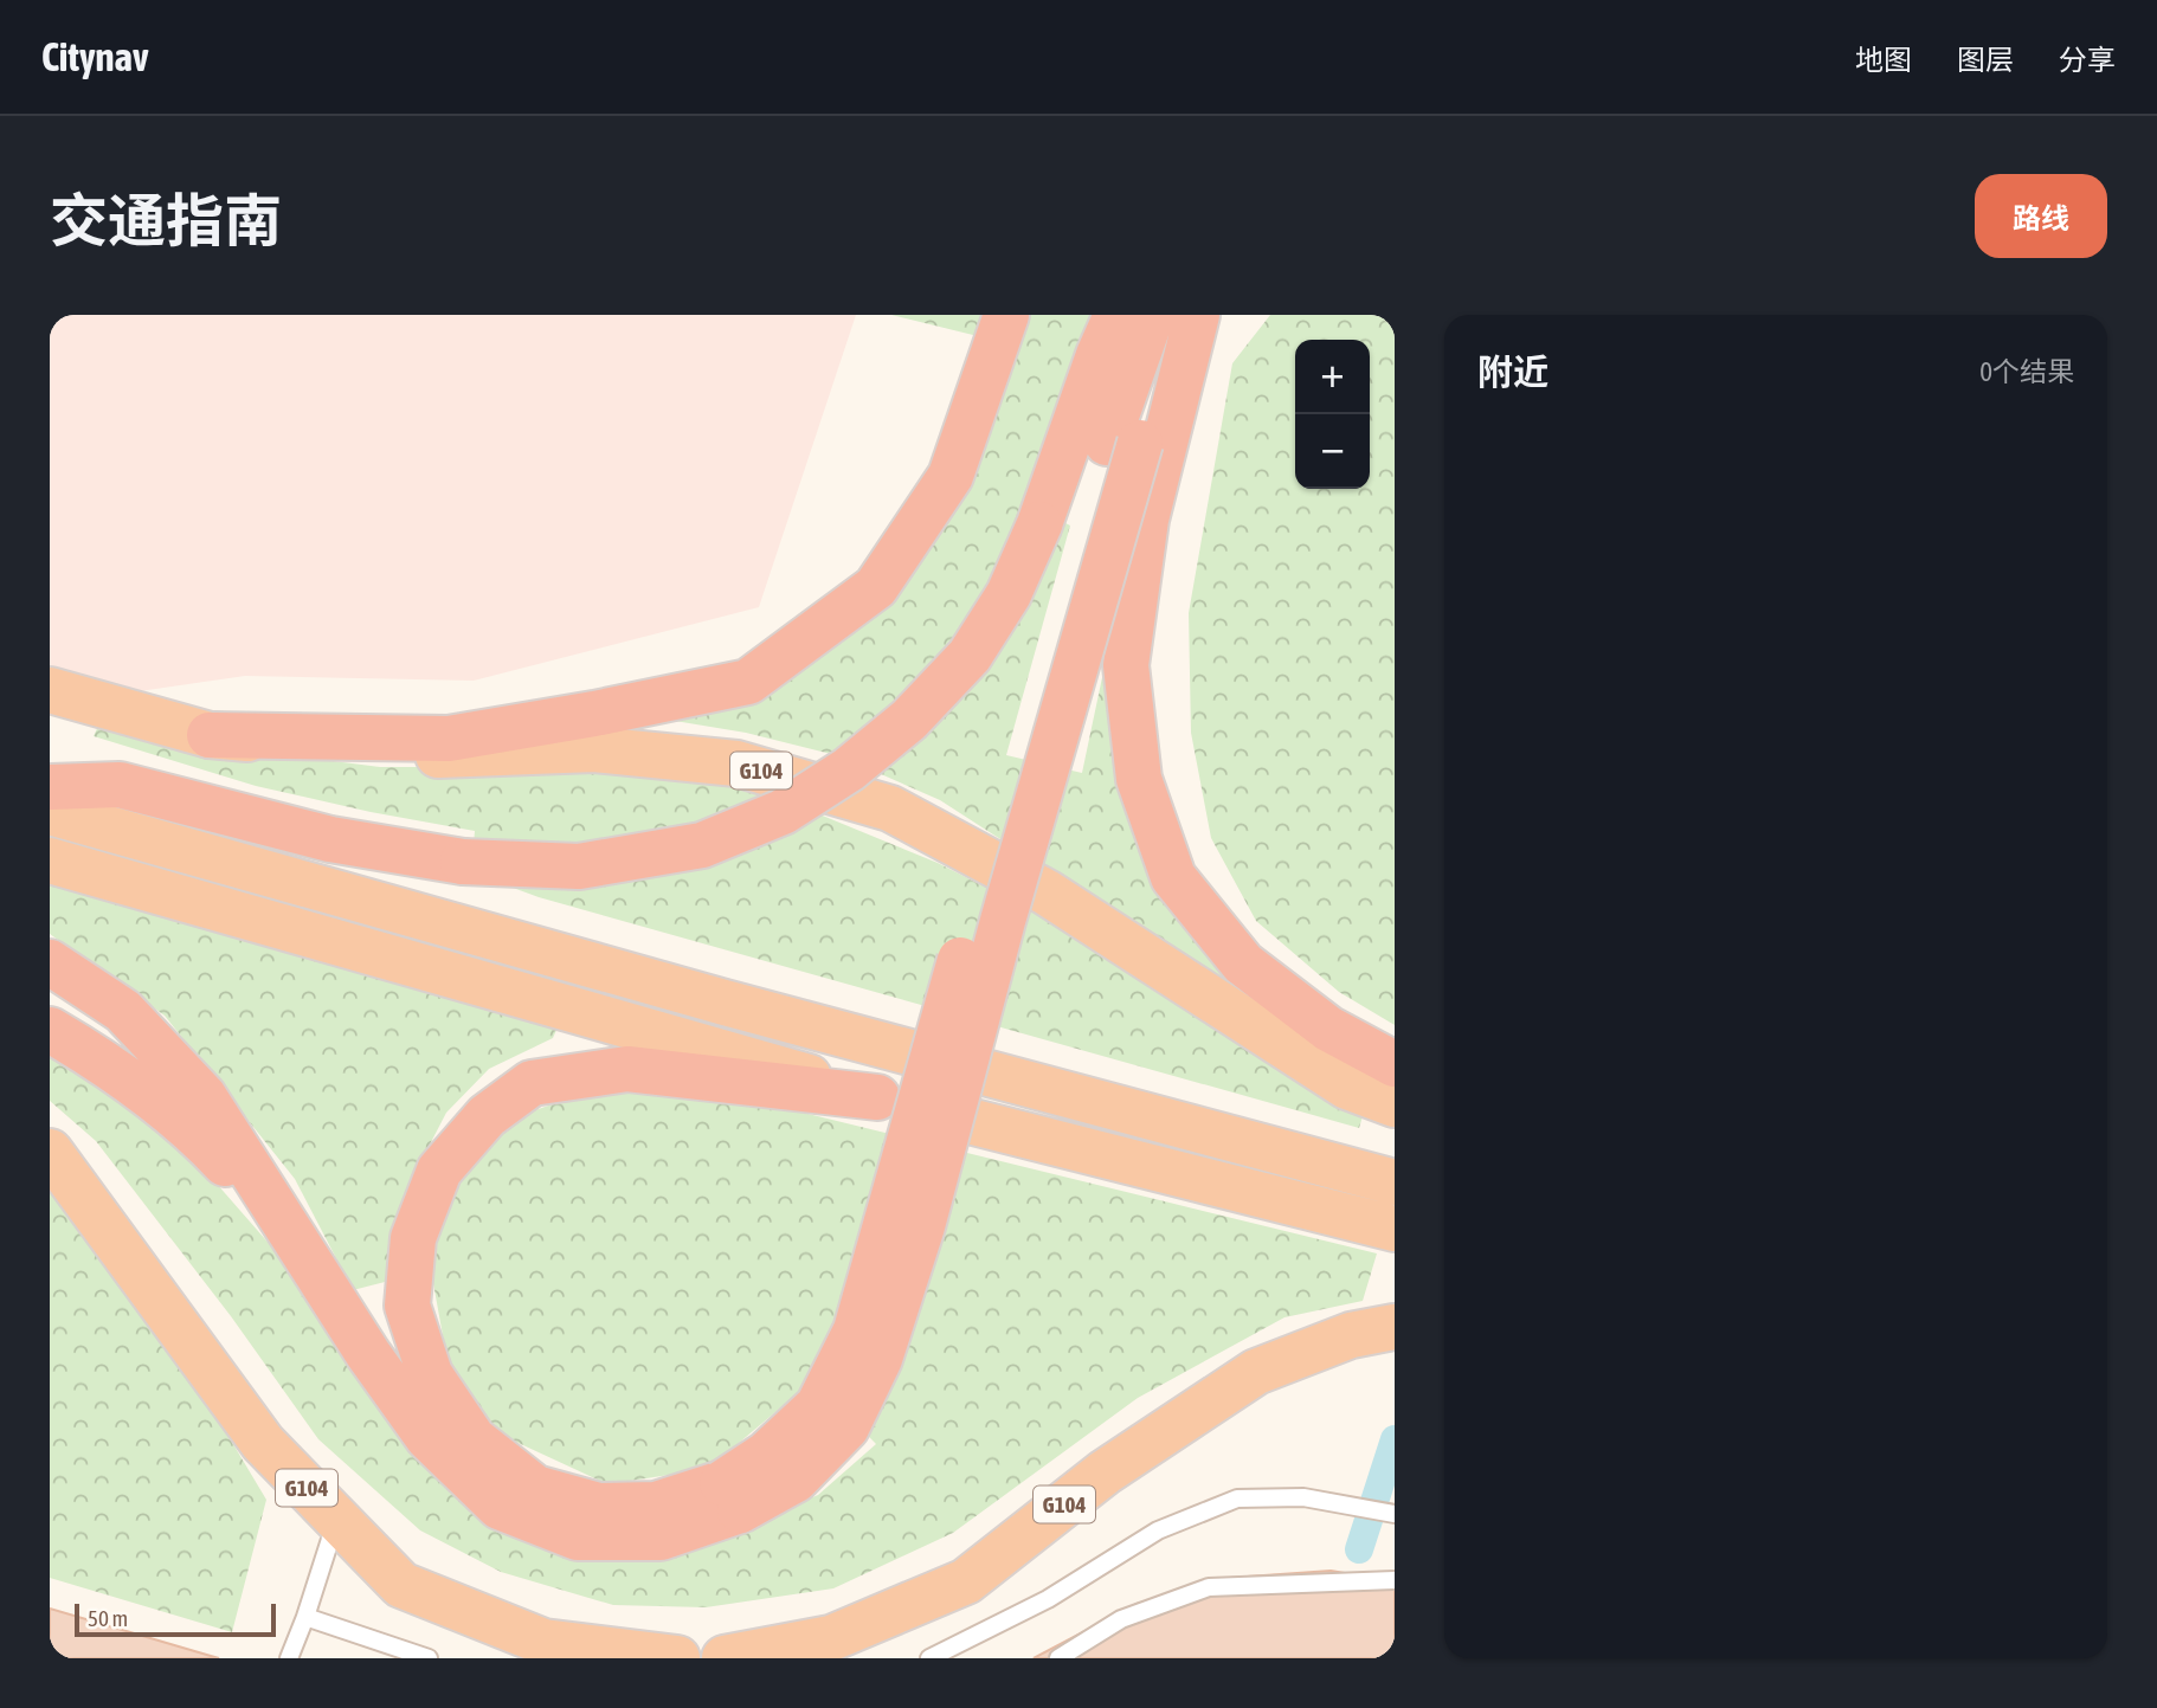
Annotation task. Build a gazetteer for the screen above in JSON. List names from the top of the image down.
{
  "streets": {
    "highway": ["G104"]
  },
  "scale_bar": "50 m",
  "page": {
    "header": "Citynav",
    "nav": ["地图", "图层", "分享"],
    "title": "交通指南",
    "buttons": "路线",
    "heading": ["附近", "0个结果"],
    "map_buttons": ["+", "−"],
    "scale": "50 m"
  }
}
